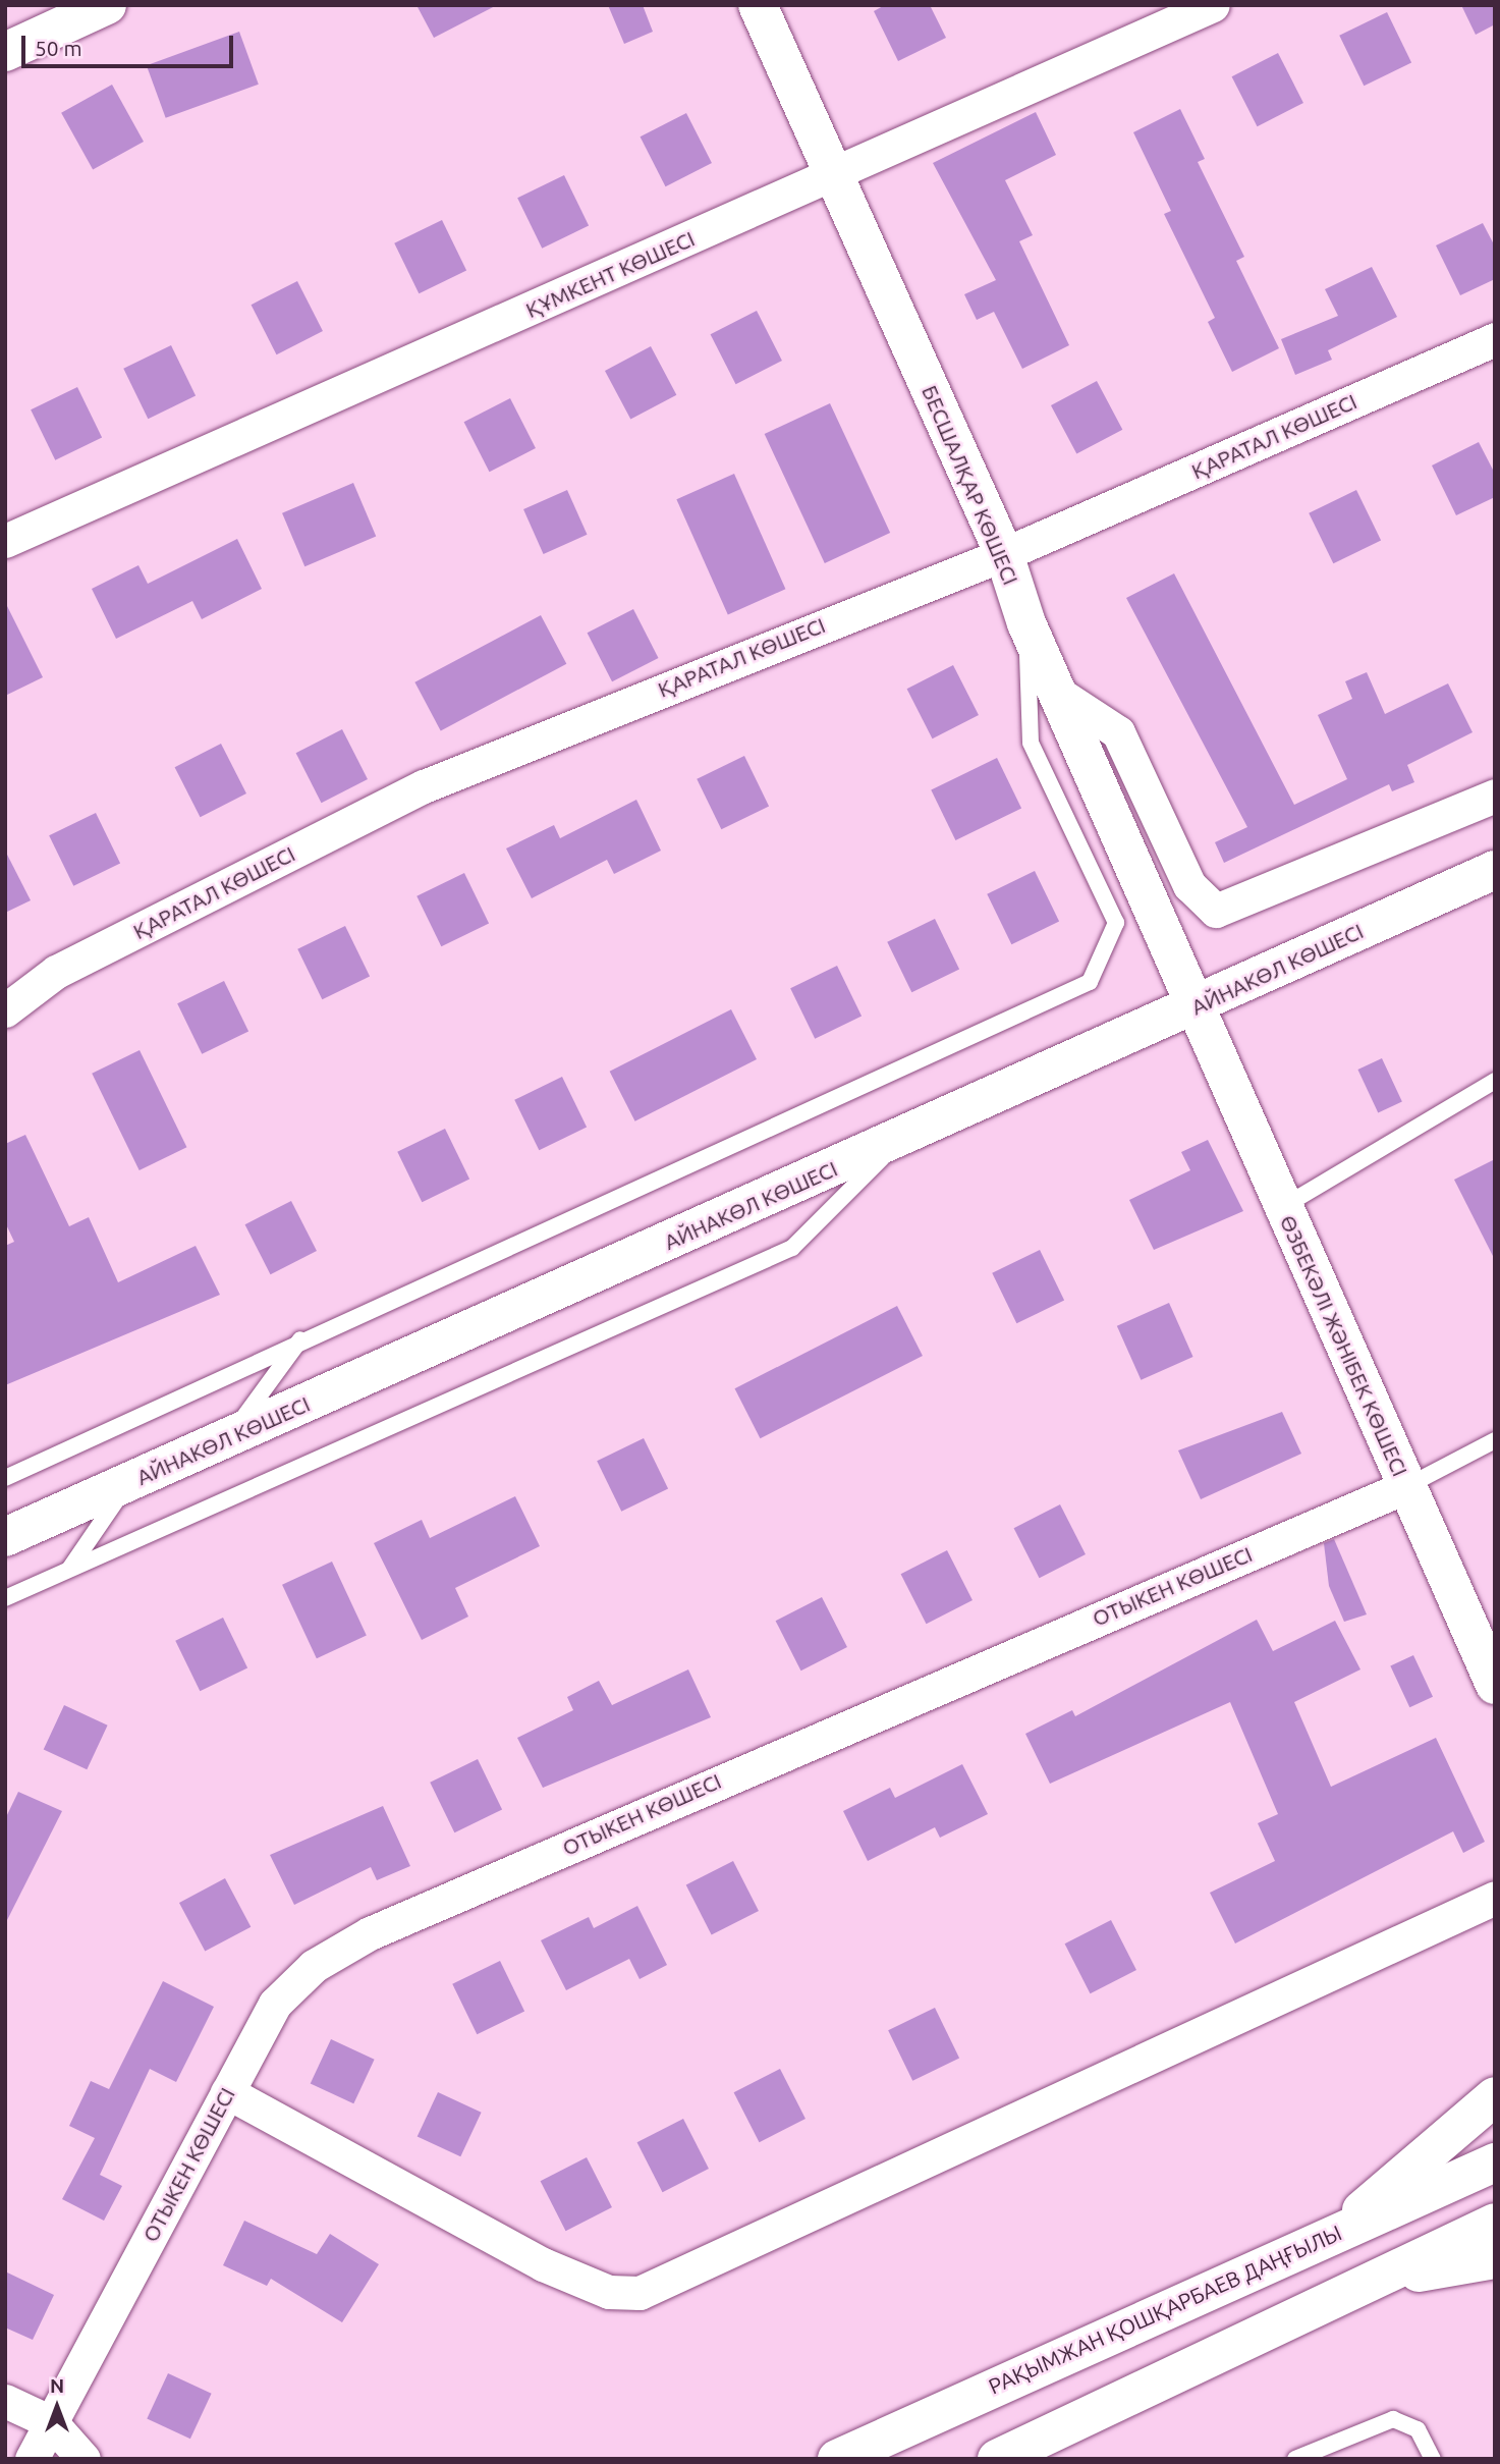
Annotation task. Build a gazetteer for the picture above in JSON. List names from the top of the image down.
{
  "streets": {
    "main road": [
      "БЕСШАЛҚАР КӨШЕСІ",
      "АЙНАКӨЛ КӨШЕСІ",
      "ӨЗБЕКӘЛІ ЖӘНІБЕК КӨШЕСІ",
      "РАҚЫМЖАН ҚОШҚАРБАЕВ ДАҢҒЫЛЫ"
    ],
    "street": ["ҚҰМКЕНТ КӨШЕСІ", "ҚАРАТАЛ КӨШЕСІ", "ОТЫКЕН КӨШЕСІ"]
  },
  "crossings": [
    ["ҚҰМКЕНТ КӨШЕСІ", "БЕСШАЛҚАР КӨШЕСІ"],
    ["ҚАРАТАЛ КӨШЕСІ", "БЕСШАЛҚАР КӨШЕСІ"],
    ["БЕСШАЛҚАР КӨШЕСІ", "АЙНАКӨЛ КӨШЕСІ"],
    ["БЕСШАЛҚАР КӨШЕСІ", "ӨЗБЕКӘЛІ ЖӘНІБЕК КӨШЕСІ"],
    ["АЙНАКӨЛ КӨШЕСІ", "ӨЗБЕКӘЛІ ЖӘНІБЕК КӨШЕСІ"],
    ["ӨЗБЕКӘЛІ ЖӘНІБЕК КӨШЕСІ", "ОТЫКЕН КӨШЕСІ"]
  ],
  "scale_bar": "50 m",
  "north": "top"
}
